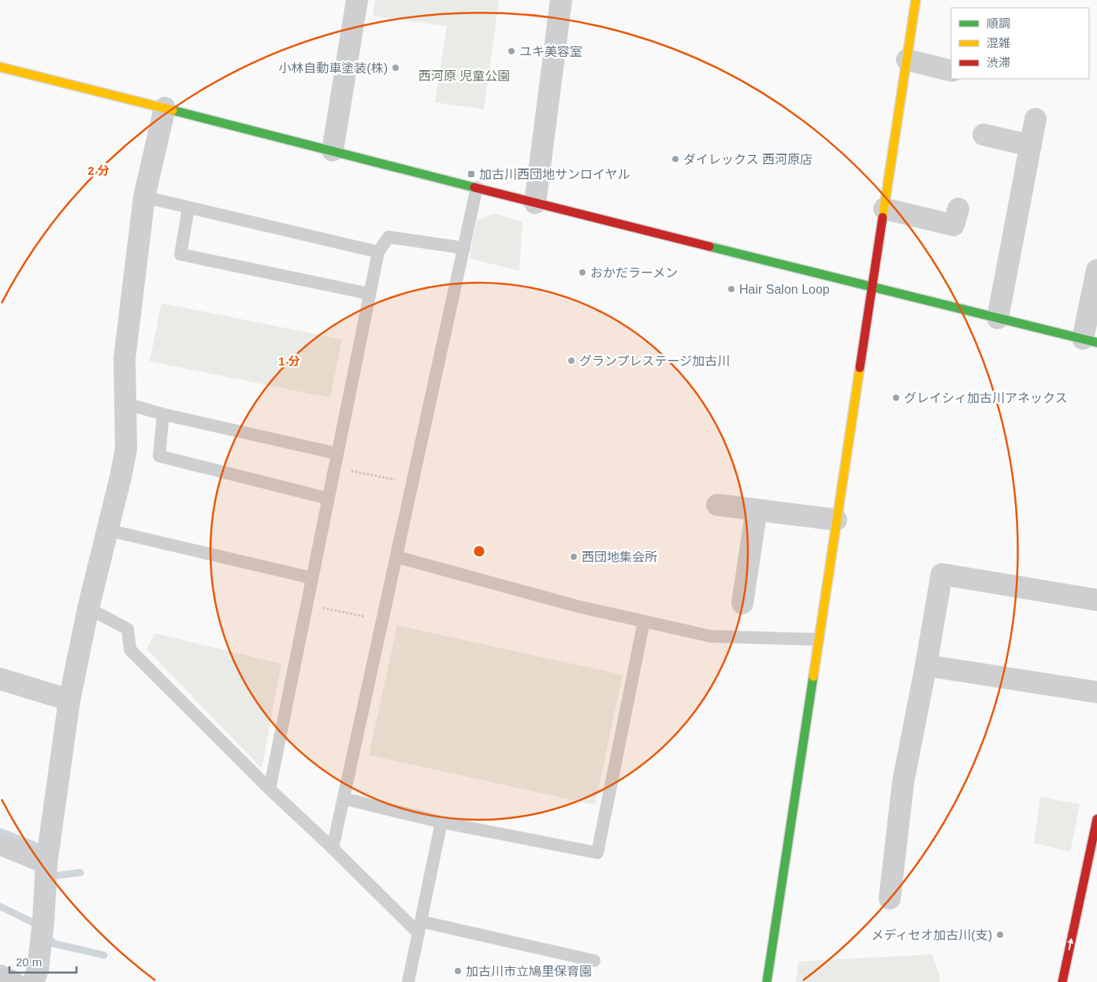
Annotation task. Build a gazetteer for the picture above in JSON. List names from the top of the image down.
{
  "parks": ["西河原 児童公園"],
  "places": {
    "other": [
      "ユキ美容室",
      "小林自動車塗装(株)",
      "ダイレックス 西河原店",
      "おかだラーメン",
      "Hair Salon Loop",
      "グランプレステージ加古川",
      "グレイシィ加古川アネックス",
      "西団地集会所",
      "メディセオ加古川(支)",
      "加古川市立鳩里保育園"
    ],
    "transit": ["加古川西団地サンロイヤル"]
  },
  "legend": ["順調", "混雑", "渋滞"],
  "scale_bar": "20 m",
  "rings": ["2 分", "1 分"]
}
